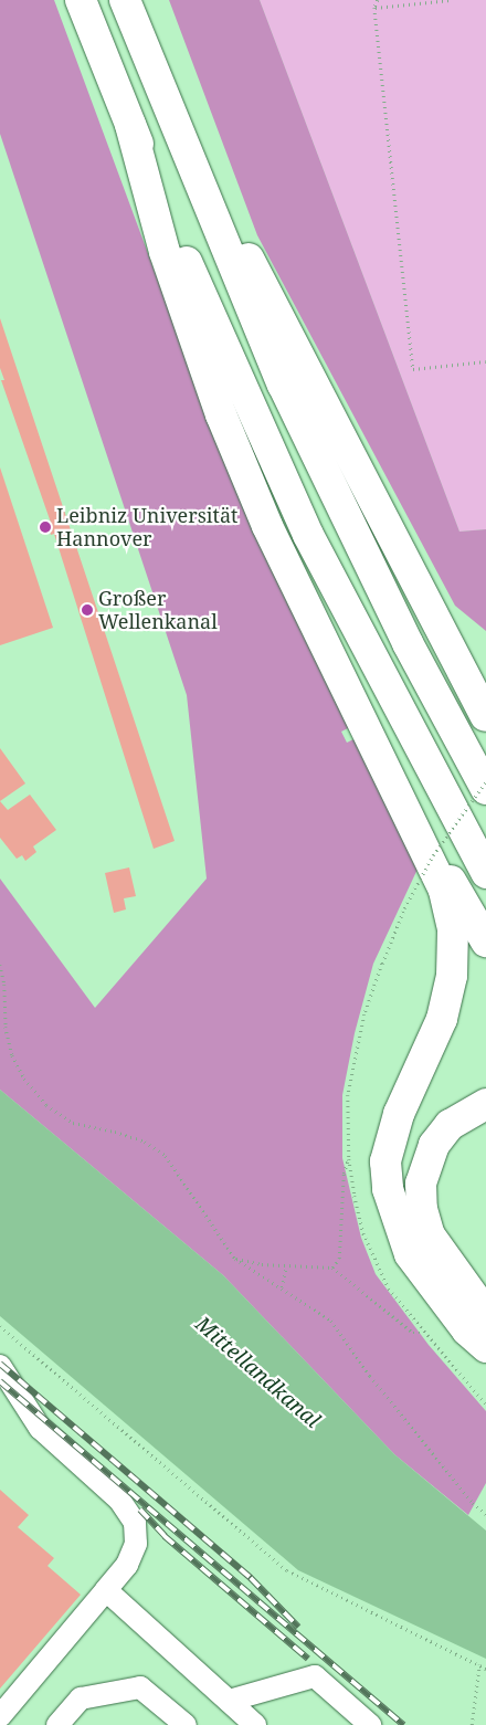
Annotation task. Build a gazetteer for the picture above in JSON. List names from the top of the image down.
{
  "water": ["Mittellandkanal"],
  "places": ["Leibniz Universität Hannover", "Großer Wellenkanal"]
}
